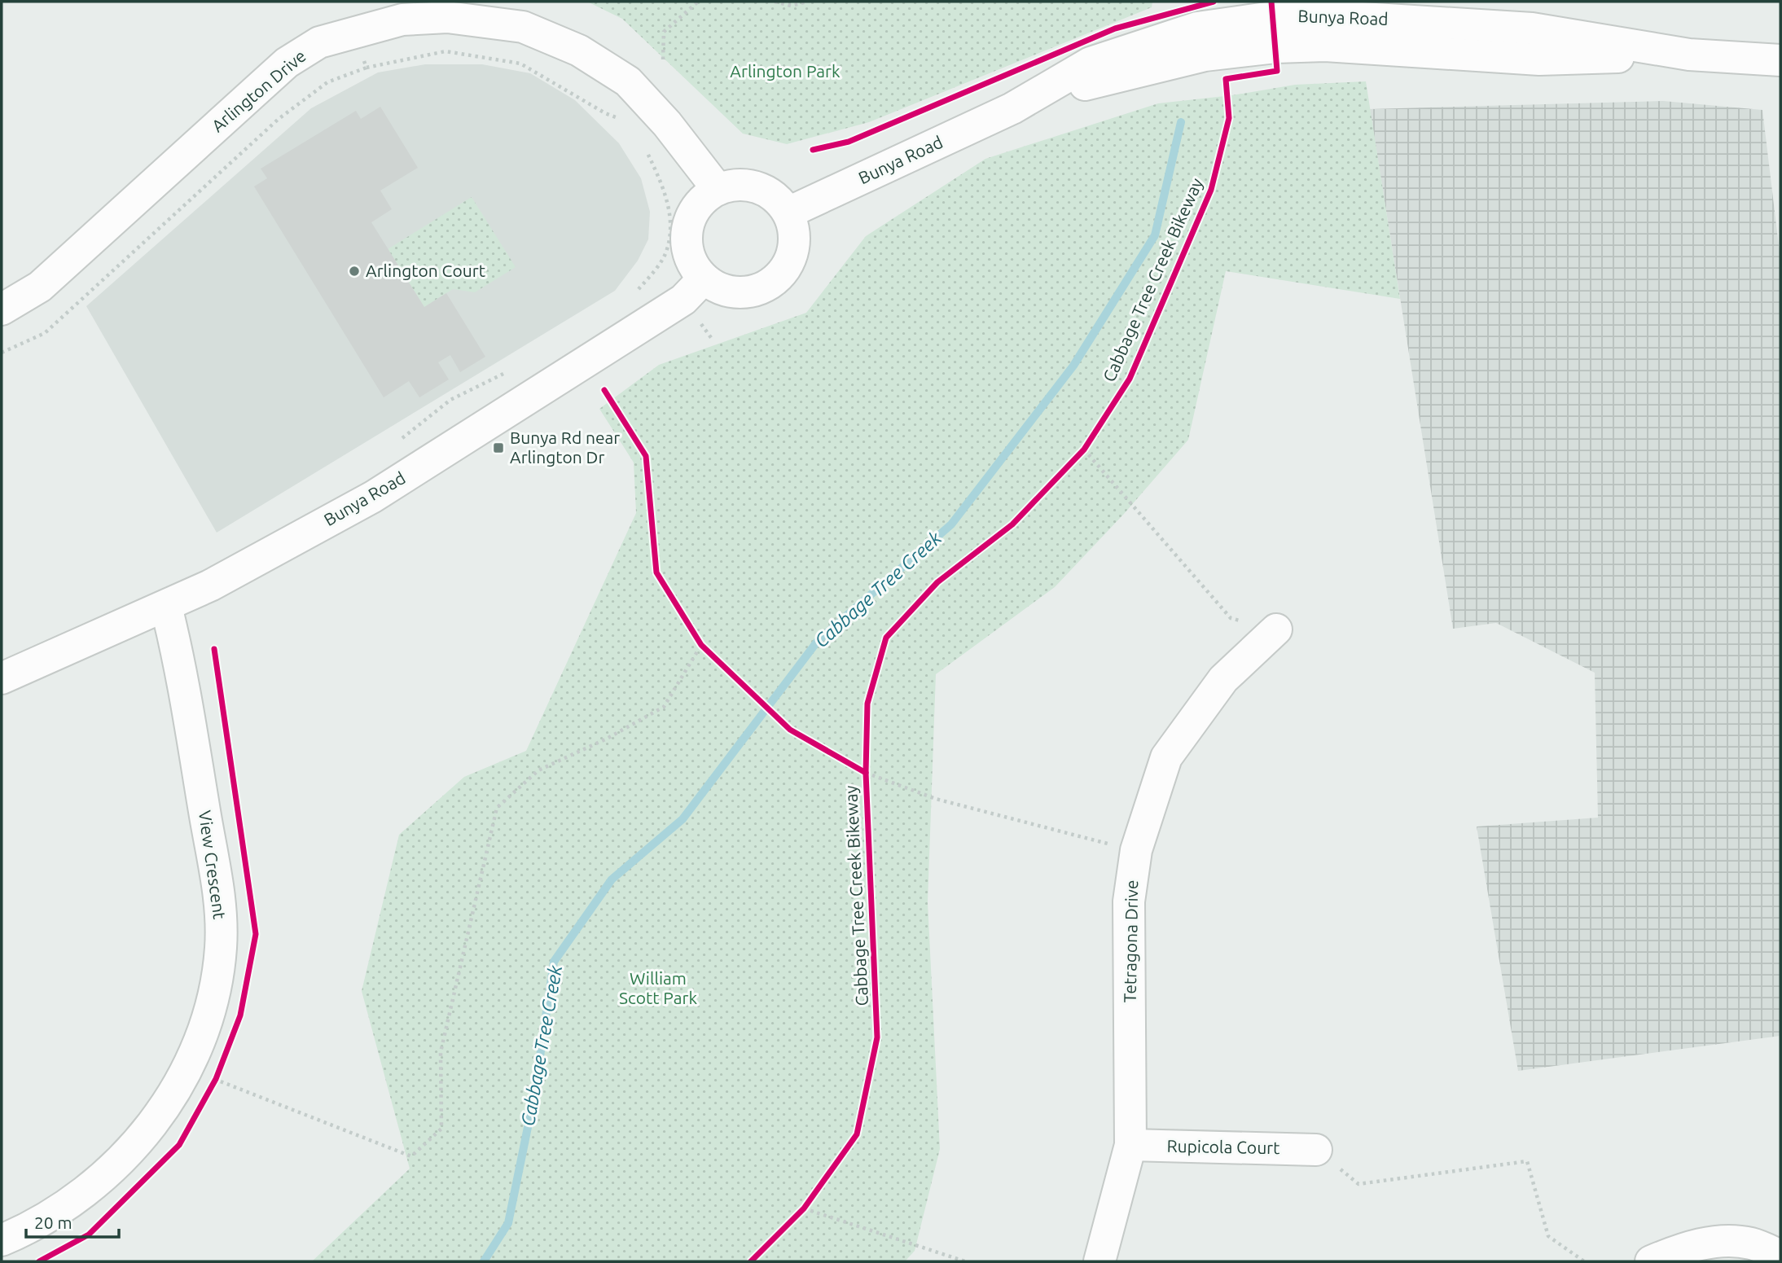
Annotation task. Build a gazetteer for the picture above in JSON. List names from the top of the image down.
{
  "streets": {
    "street": [
      "Bunya Road",
      "Arlington Drive",
      "View Crescent",
      "Tetragona Drive",
      "Rupicola Court"
    ],
    "cycle path": ["Cabbage Tree Creek Bikeway"]
  },
  "crossings": [
    ["Bunya Road", "Arlington Drive"],
    ["Bunya Road", "View Crescent"],
    ["Tetragona Drive", "Rupicola Court"]
  ],
  "water": ["Cabbage Tree Creek"],
  "parks": ["Arlington Park", "William Scott Park"],
  "places": {
    "other": ["Arlington Court"],
    "transit": ["Bunya Rd near Arlington Dr"]
  },
  "scale_bar": "20 m"
}
